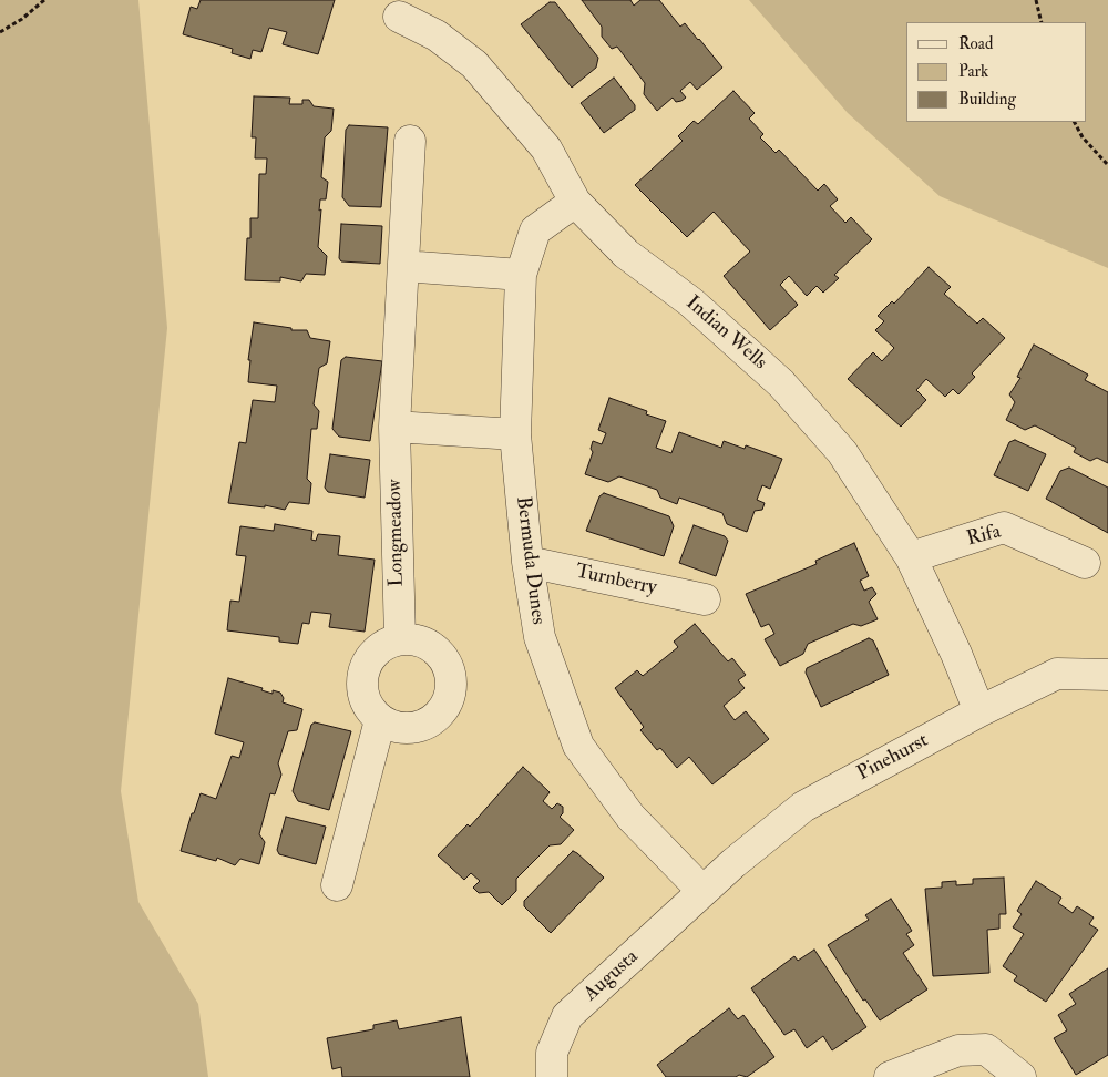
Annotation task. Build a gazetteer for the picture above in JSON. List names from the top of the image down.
{
  "streets": {
    "street": [
      "Indian Wells",
      "Longmeadow",
      "Rifa",
      "Bermuda Dunes",
      "Turnberry",
      "Pinehurst",
      "Augusta"
    ]
  },
  "crossings": [
    ["Indian Wells", "Rifa"],
    ["Indian Wells", "Bermuda Dunes"],
    ["Indian Wells", "Pinehurst"],
    ["Bermuda Dunes", "Turnberry"],
    ["Bermuda Dunes", "Pinehurst"],
    ["Bermuda Dunes", "Augusta"],
    ["Pinehurst", "Augusta"]
  ],
  "legend": ["Road", "Park", "Building"]
}
